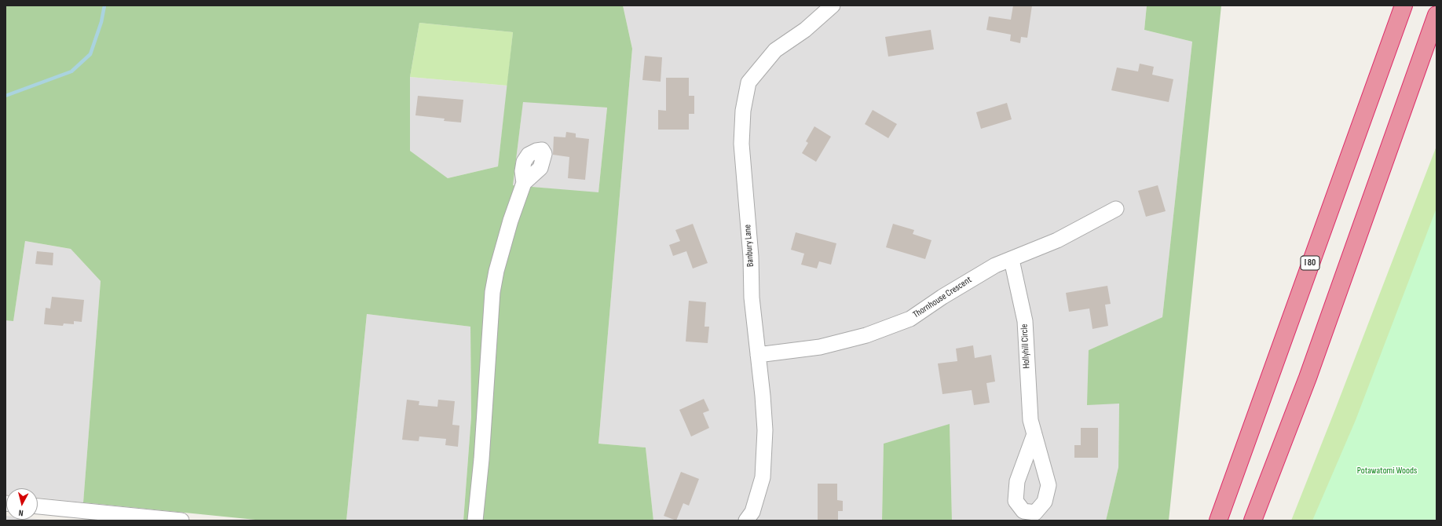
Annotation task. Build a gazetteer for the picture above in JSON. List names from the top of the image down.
{
  "streets": {
    "highway": ["I 80"],
    "street": ["Banbury Lane", "Thornhouse Crescent", "Hollyhill Circle"]
  },
  "crossings": [
    ["Banbury Lane", "Thornhouse Crescent"],
    ["Thornhouse Crescent", "Hollyhill Circle"]
  ],
  "parks": ["Potawatomi Woods"],
  "north": "bottom"
}
